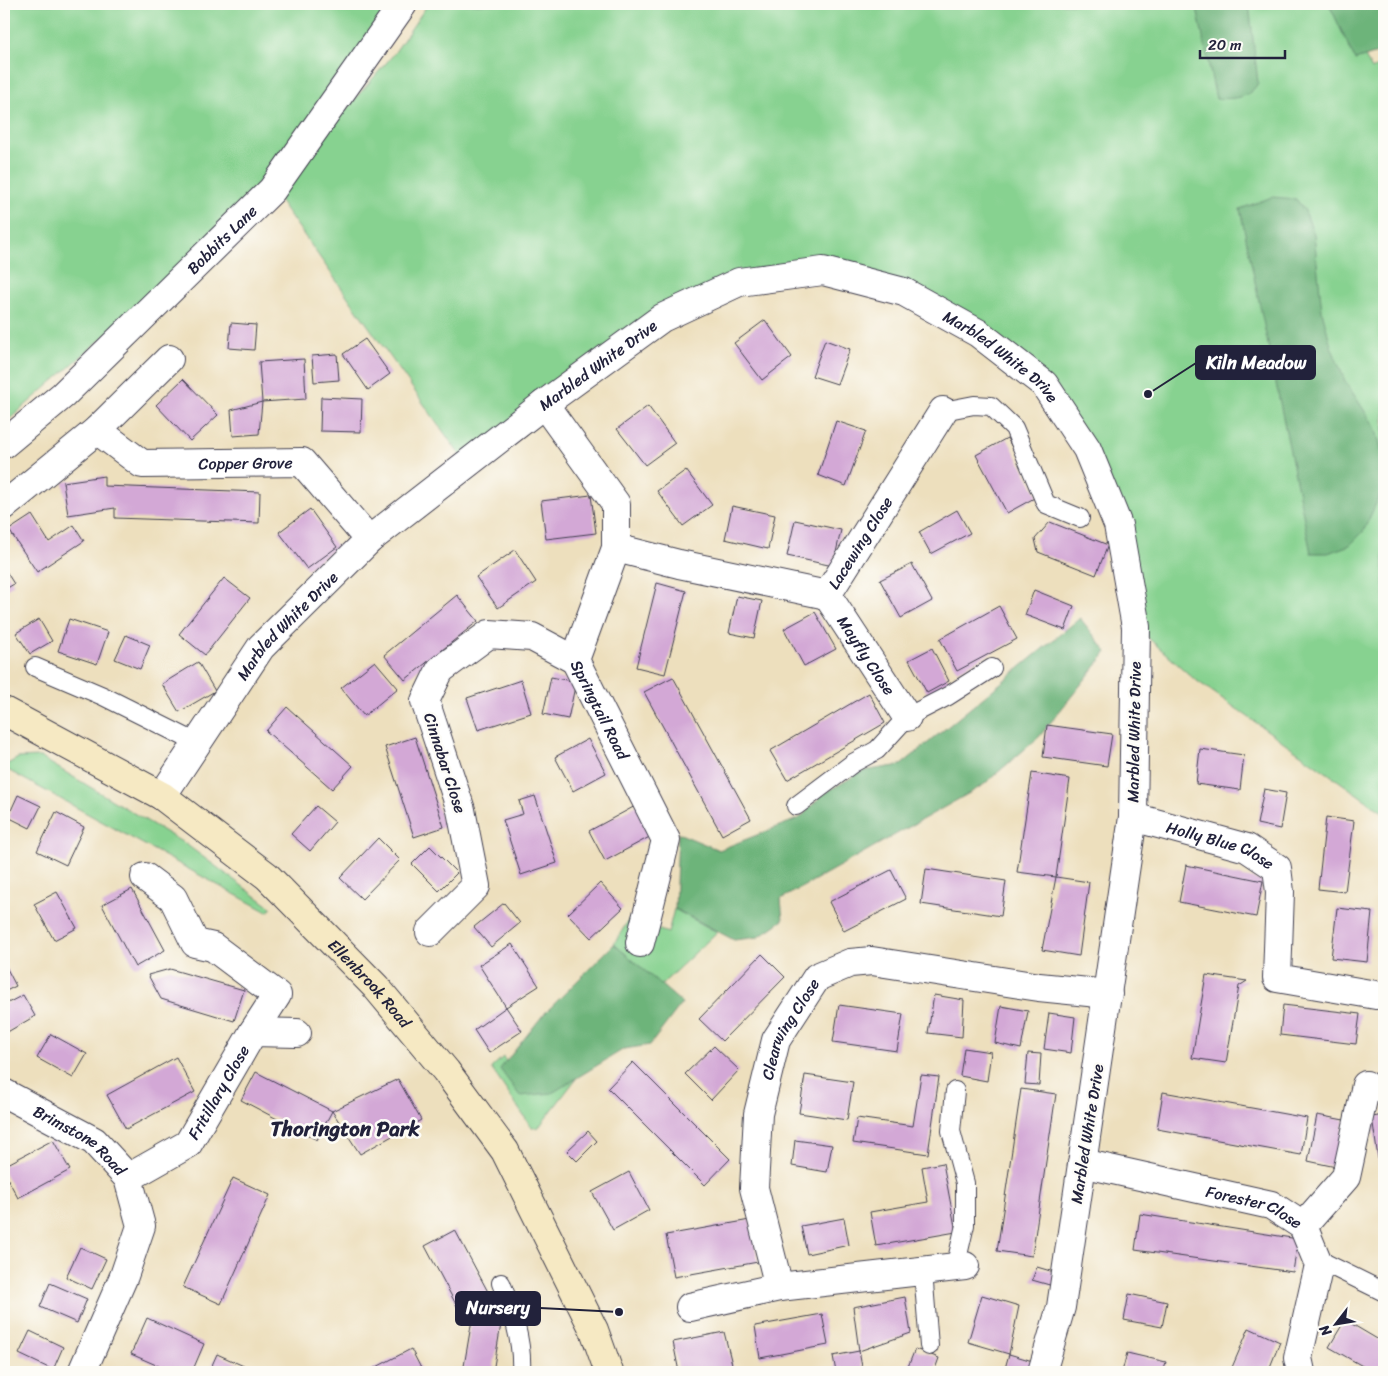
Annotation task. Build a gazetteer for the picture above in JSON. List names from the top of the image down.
{
  "streets": {
    "street": [
      "Bobbits Lane",
      "Marbled White Drive",
      "Copper Grove",
      "Lacewing Close",
      "Mayfly Close",
      "Springtail Road",
      "Cinnabar Close",
      "Holly Blue Close",
      "Ellenbrook Road",
      "Clearwing Close",
      "Fritillary Close",
      "Brimstone Road",
      "Forester Close"
    ]
  },
  "crossings": [
    ["Marbled White Drive", "Copper Grove"],
    ["Marbled White Drive", "Springtail Road"],
    ["Marbled White Drive", "Holly Blue Close"],
    ["Marbled White Drive", "Ellenbrook Road"],
    ["Marbled White Drive", "Clearwing Close"],
    ["Marbled White Drive", "Forester Close"],
    ["Lacewing Close", "Mayfly Close"],
    ["Lacewing Close", "Springtail Road"],
    ["Springtail Road", "Cinnabar Close"],
    ["Fritillary Close", "Brimstone Road"]
  ],
  "districts": ["Thorington Park"],
  "places": ["Kiln Meadow", "Nursery"],
  "scale_bar": "20 m",
  "north": "bottom left"
}
